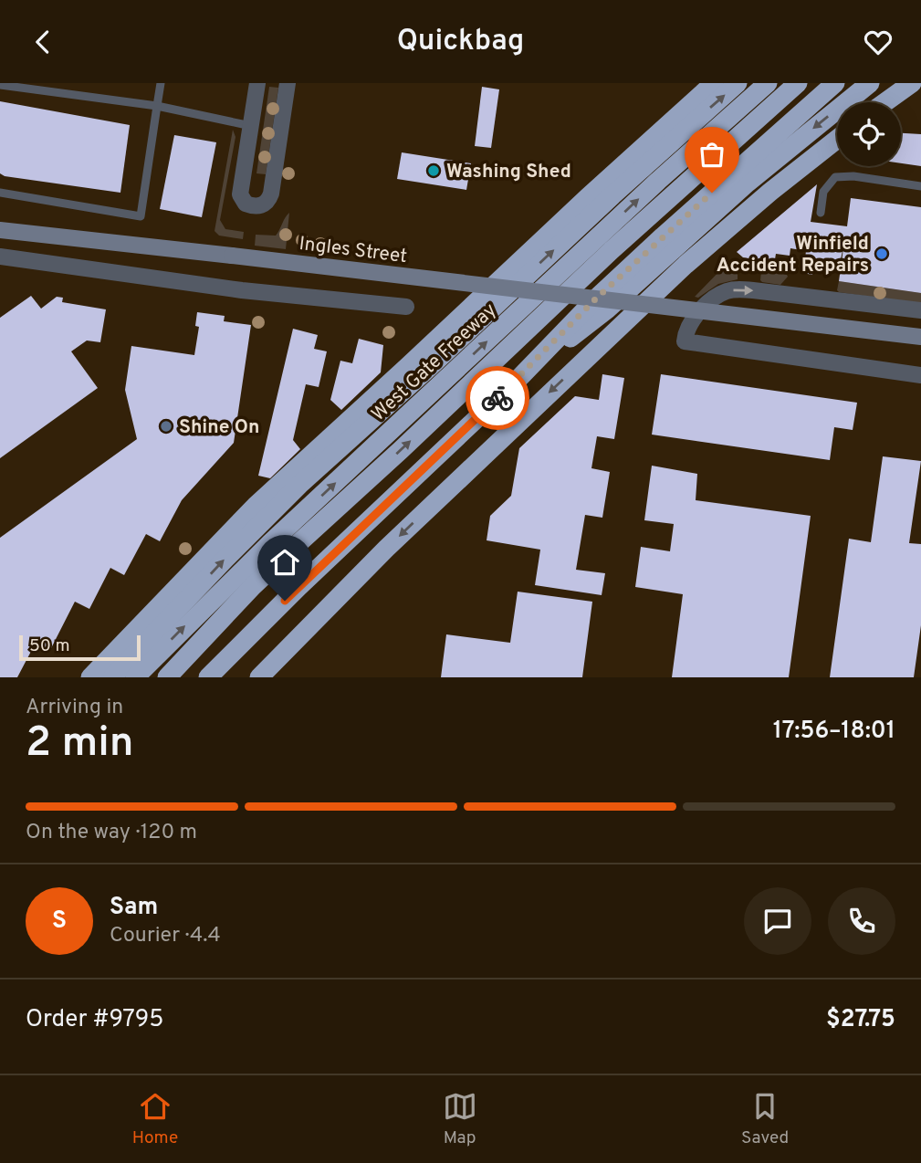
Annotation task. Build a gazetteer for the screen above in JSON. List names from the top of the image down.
{
  "streets": {
    "highway": ["West Gate Freeway"],
    "street": ["Ingles Street"]
  },
  "places": ["Washing Shed", "Winfield Accident Repairs", "Shine On"],
  "scale_bar": "50 m",
  "page": {
    "header": "Quickbag",
    "scale": "50 m",
    "heading": ["2 min", "Arriving in", "17:56–18:01"],
    "panel": [
      "Sam",
      "Courier · 4.4",
      "Order #9795",
      "$27.75"
    ],
    "bar": "On the way · 120 m",
    "round": "S",
    "tabs": ["Home", "Map", "Saved"]
  }
}
